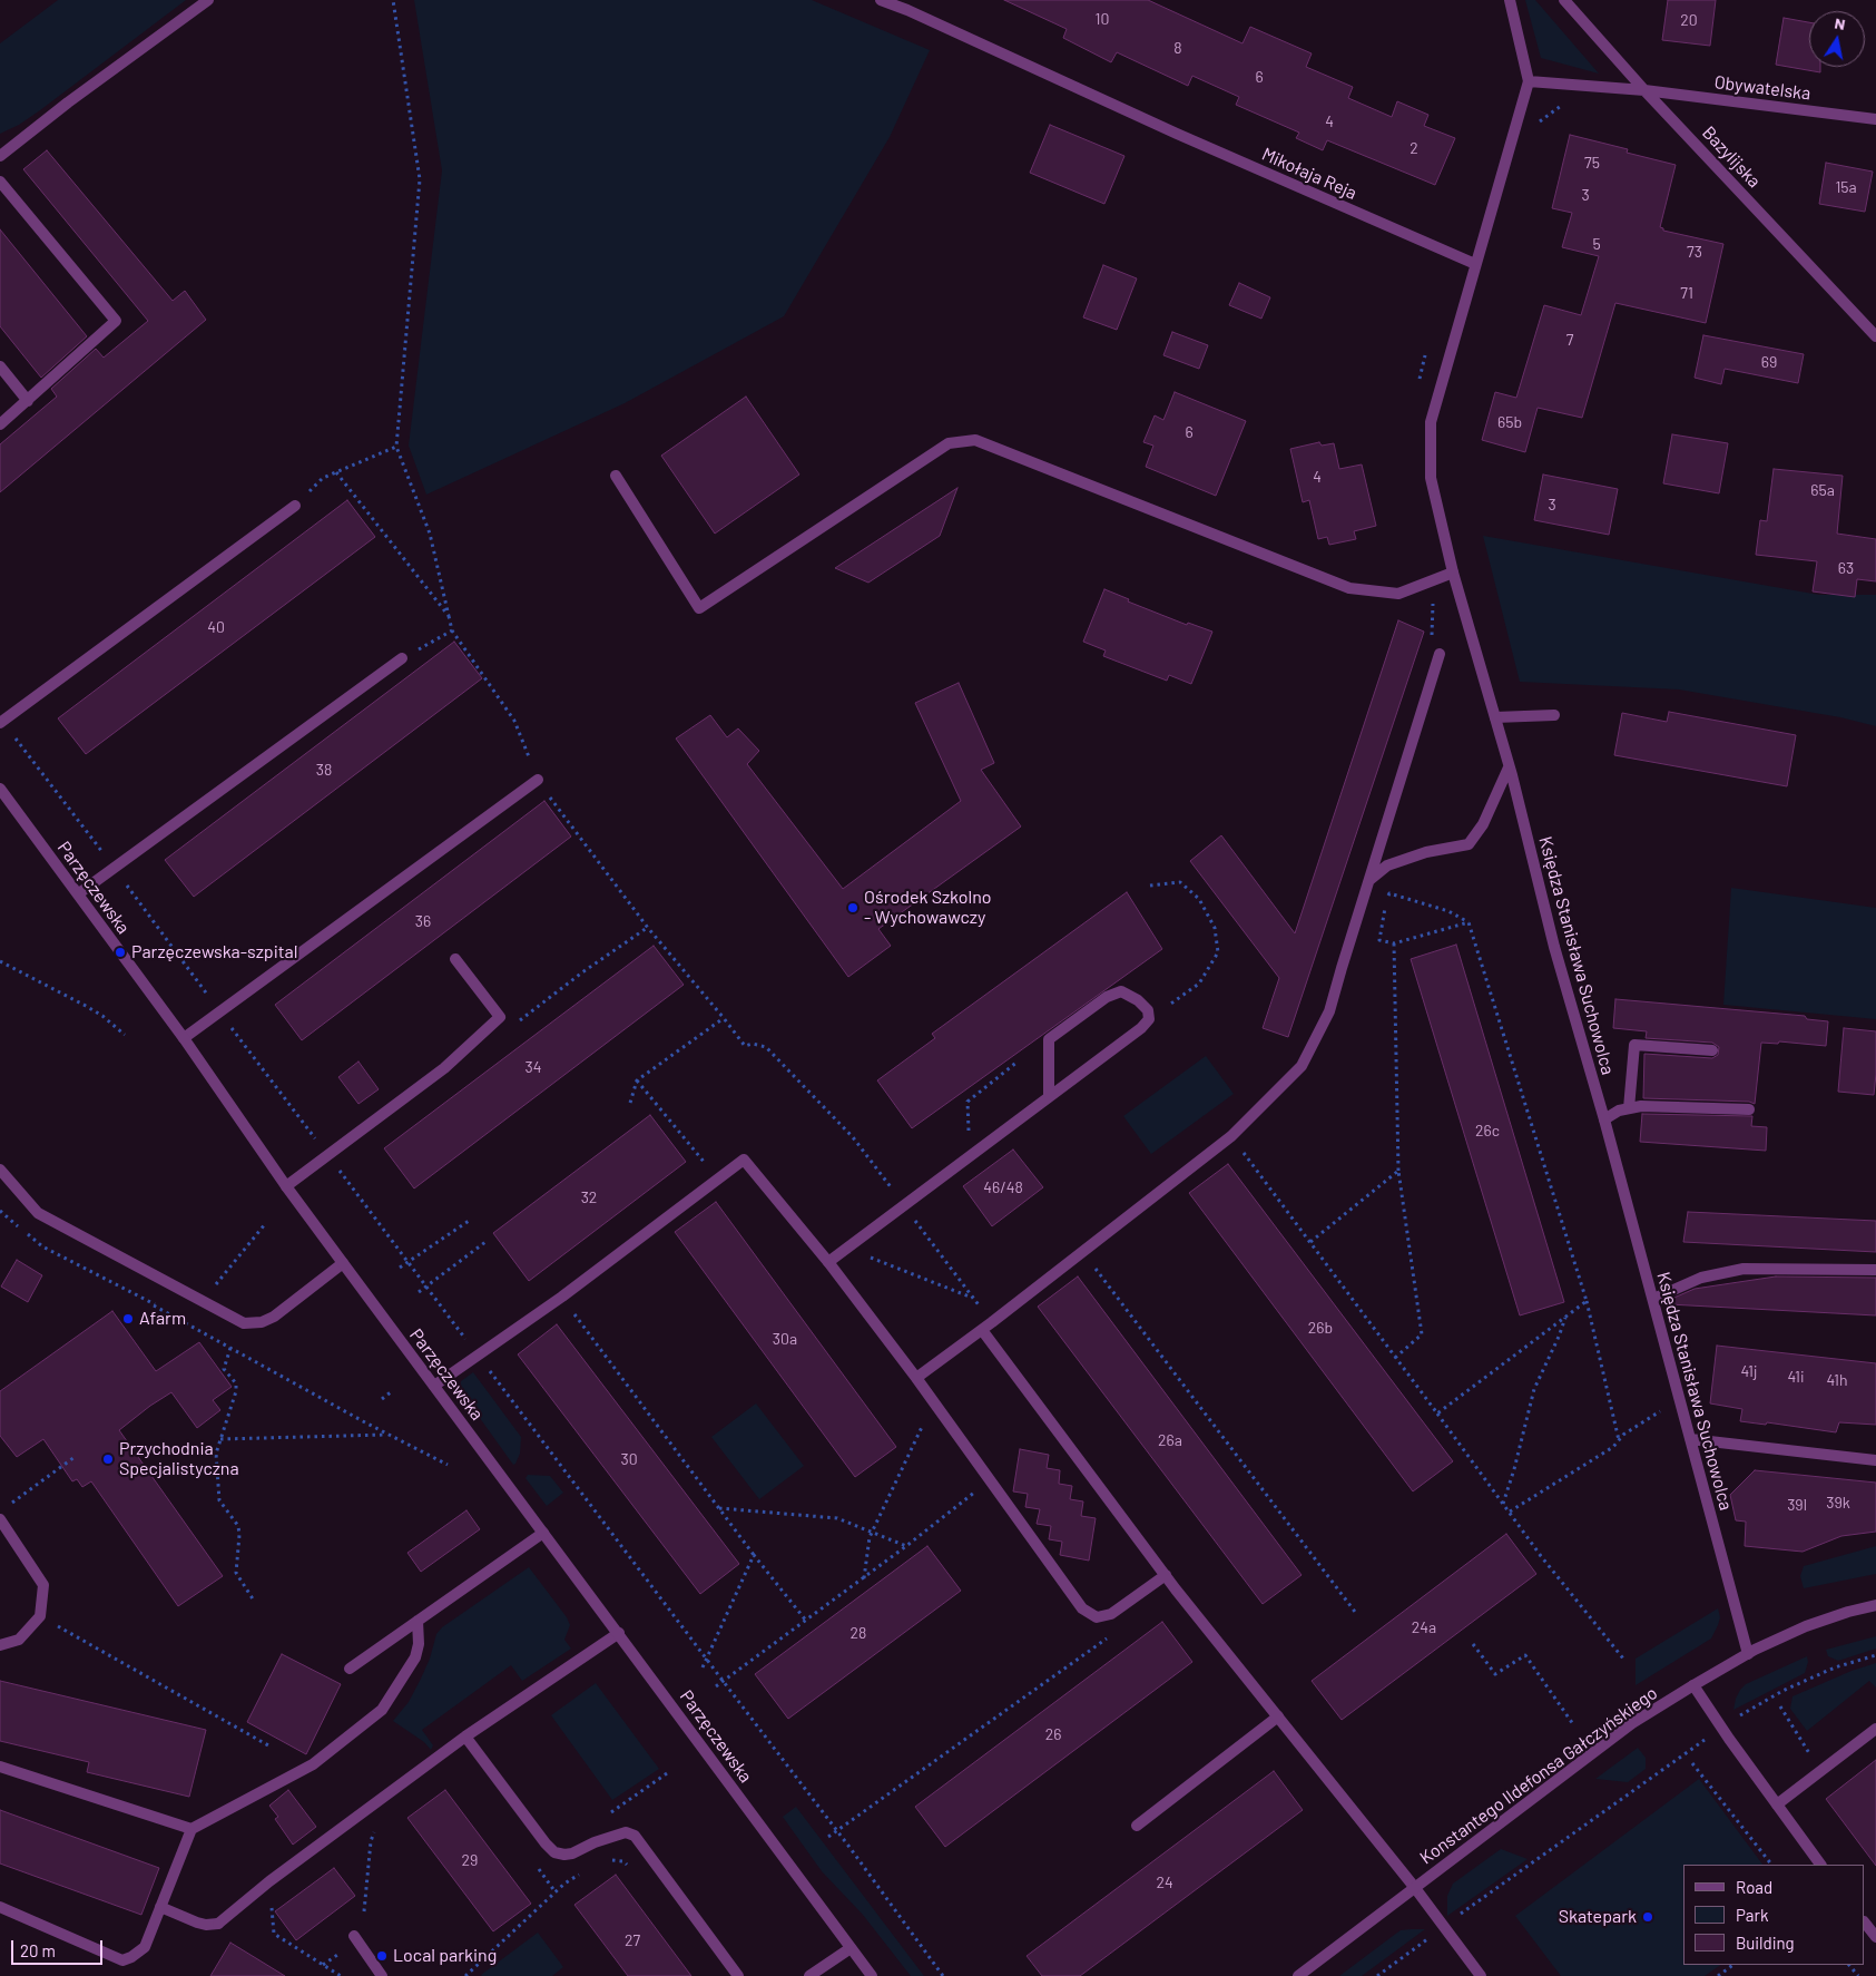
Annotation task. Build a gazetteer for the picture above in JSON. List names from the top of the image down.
{
  "streets": {
    "street": [
      "Obywatelska",
      "Bazylijska",
      "Mikołaja Reja",
      "Parzęczewska",
      "Księdza Stanisława Suchowolca",
      "Konstantego Ildefonsa Gałczyńskiego"
    ]
  },
  "crossings": [
    ["Obywatelska", "Bazylijska"],
    ["Mikołaja Reja", "Księdza Stanisława Suchowolca"],
    ["Księdza Stanisława Suchowolca", "Konstantego Ildefonsa Gałczyńskiego"]
  ],
  "places": [
    "Ośrodek Szkolno - Wychowawczy",
    "Parzęczewska-szpital",
    "Afarm",
    "Przychodnia Specjalistyczna",
    "Skatepark",
    "Local parking"
  ],
  "house_numbers": [
    "10",
    "20",
    "8",
    "6",
    "4",
    "2",
    "75",
    "15a",
    "3",
    "5",
    "73",
    "71",
    "7",
    "69",
    "65b",
    "6",
    "4",
    "65a",
    "3",
    "63",
    "40",
    "38",
    "36",
    "34",
    "26c",
    "46/48",
    "32",
    "26b",
    "30a",
    "41j",
    "41i",
    "41h",
    "26a",
    "30",
    "39k",
    "39l",
    "24a",
    "28",
    "26",
    "29",
    "24",
    "27"
  ],
  "legend": ["Road", "Park", "Building"],
  "scale_bar": "20 m",
  "north": "top"
}
